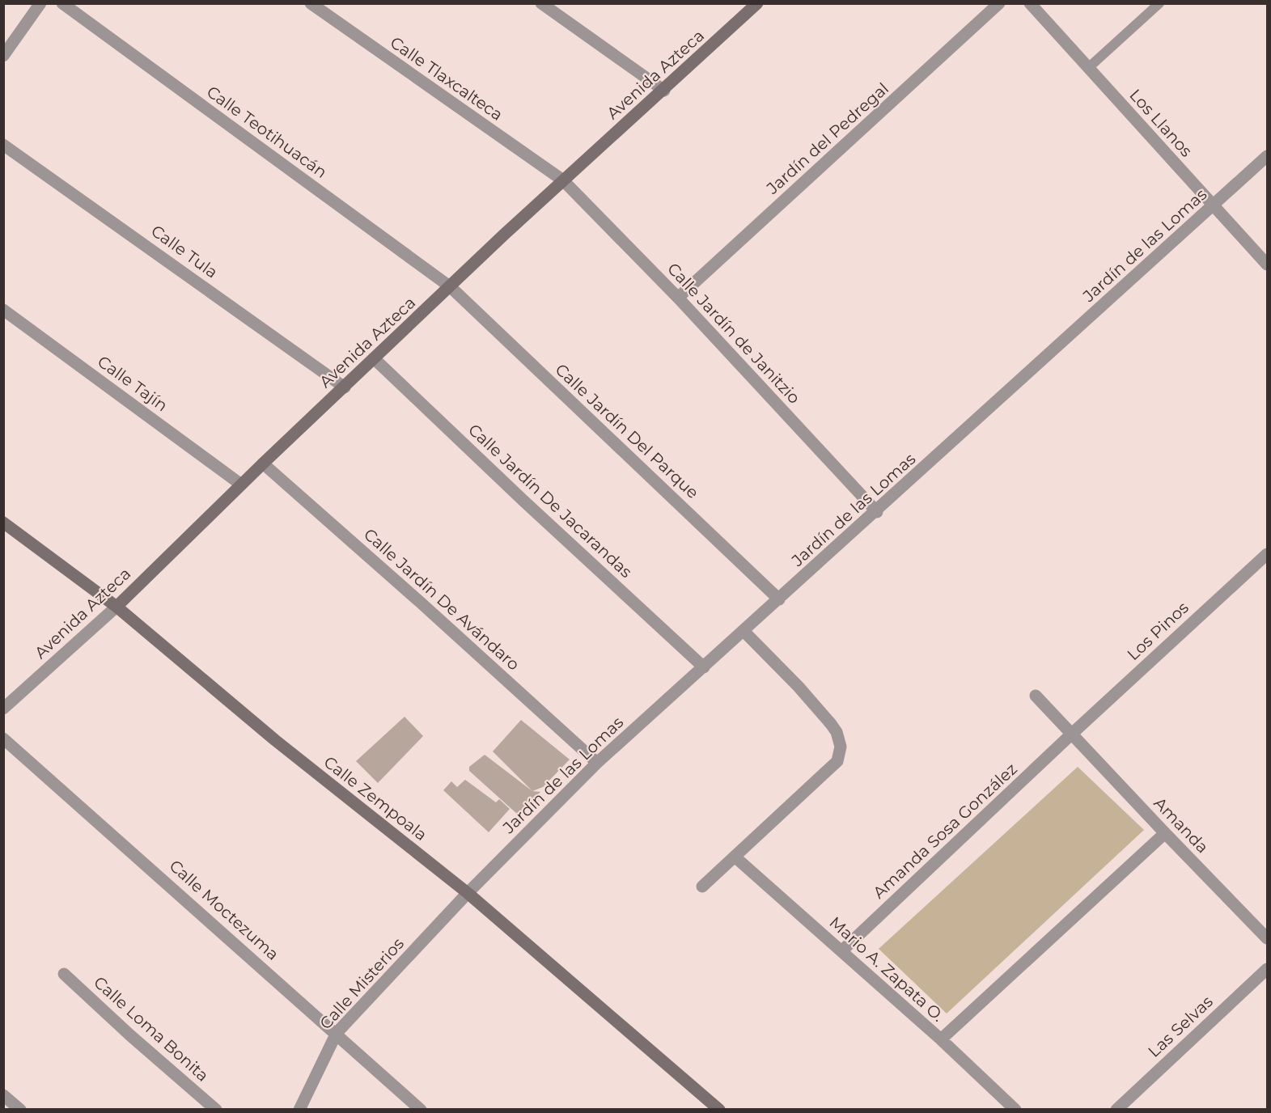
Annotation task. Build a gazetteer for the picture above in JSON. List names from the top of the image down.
{
  "streets": {
    "street": [
      "Avenida Azteca",
      "Calle Tlaxcalteca",
      "Los Llanos",
      "Calle Teotihuacán",
      "Jardín del Pedregal",
      "Jardín de las Lomas",
      "Calle Tula",
      "Calle Jardín de Janitzio",
      "Calle Tajín",
      "Calle Jardín Del Parque",
      "Calle Jardín De Jacarandas",
      "Calle Jardín De Avándaro",
      "Los Pinos",
      "Calle Zempoala",
      "Amanda",
      "Amanda Sosa González",
      "Calle Moctezuma",
      "Mario A. Zapata O.",
      "Calle Misterios",
      "Las Selvas",
      "Calle Loma Bonita"
    ]
  },
  "crossings": [
    ["Avenida Azteca", "Calle Tlaxcalteca"],
    ["Avenida Azteca", "Calle Teotihuacán"],
    ["Avenida Azteca", "Calle Tula"],
    ["Avenida Azteca", "Calle Jardín de Janitzio"],
    ["Avenida Azteca", "Calle Tajín"],
    ["Avenida Azteca", "Calle Jardín Del Parque"],
    ["Avenida Azteca", "Calle Jardín De Jacarandas"],
    ["Avenida Azteca", "Calle Jardín De Avándaro"],
    ["Avenida Azteca", "Calle Zempoala"],
    ["Calle Tlaxcalteca", "Calle Jardín de Janitzio"],
    ["Los Llanos", "Jardín de las Lomas"],
    ["Calle Teotihuacán", "Calle Jardín Del Parque"],
    ["Jardín del Pedregal", "Calle Jardín de Janitzio"],
    ["Jardín de las Lomas", "Calle Jardín de Janitzio"],
    ["Jardín de las Lomas", "Calle Jardín Del Parque"],
    ["Jardín de las Lomas", "Calle Jardín De Jacarandas"],
    ["Jardín de las Lomas", "Calle Jardín De Avándaro"],
    ["Jardín de las Lomas", "Calle Zempoala"],
    ["Jardín de las Lomas", "Calle Misterios"],
    ["Los Pinos", "Amanda"],
    ["Los Pinos", "Amanda Sosa González"],
    ["Calle Zempoala", "Calle Misterios"],
    ["Amanda", "Amanda Sosa González"],
    ["Amanda Sosa González", "Mario A. Zapata O."],
    ["Calle Moctezuma", "Calle Misterios"]
  ]
}
